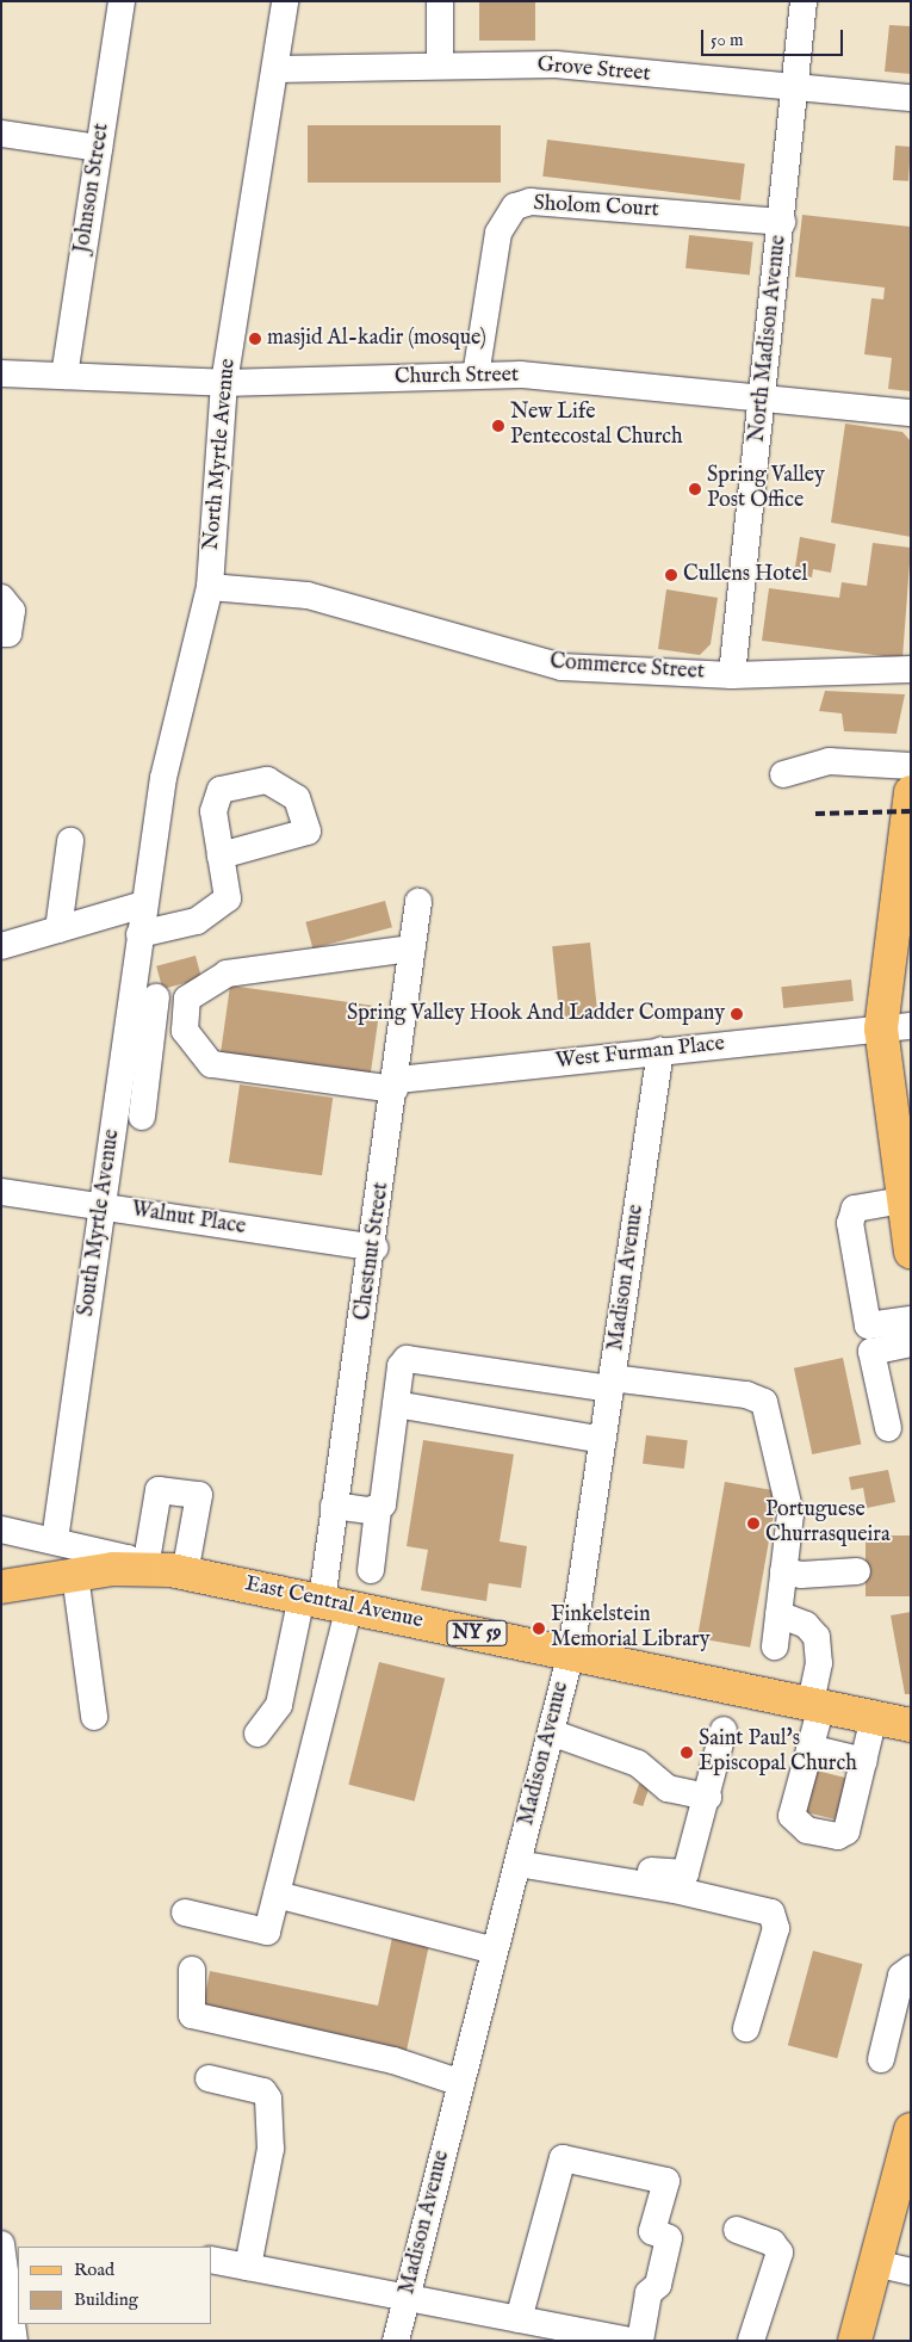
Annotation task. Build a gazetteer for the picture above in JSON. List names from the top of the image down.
{
  "streets": {
    "main road": ["East Central Avenue", "NY 59"],
    "street": [
      "Grove Street",
      "Johnson Street",
      "Sholom Court",
      "North Madison Avenue",
      "Church Street",
      "North Myrtle Avenue",
      "Commerce Street",
      "West Furman Place",
      "Walnut Place",
      "South Myrtle Avenue",
      "Chestnut Street",
      "Madison Avenue"
    ]
  },
  "crossings": [
    ["Grove Street", "North Madison Avenue"],
    ["Grove Street", "North Myrtle Avenue"],
    ["Johnson Street", "Church Street"],
    ["Sholom Court", "North Madison Avenue"],
    ["Sholom Court", "Church Street"],
    ["North Madison Avenue", "Church Street"],
    ["North Madison Avenue", "Commerce Street"],
    ["Church Street", "North Myrtle Avenue"],
    ["North Myrtle Avenue", "Commerce Street"],
    ["North Myrtle Avenue", "South Myrtle Avenue"],
    ["West Furman Place", "Chestnut Street"],
    ["West Furman Place", "Madison Avenue"],
    ["Walnut Place", "South Myrtle Avenue"],
    ["Walnut Place", "Chestnut Street"],
    ["Chestnut Street", "East Central Avenue"],
    ["Madison Avenue", "East Central Avenue"],
    ["East Central Avenue", "NY 59"]
  ],
  "places": [
    "masjid Al-kadir (mosque)",
    "New Life Pentecostal Church",
    "Spring Valley Post Office",
    "Cullens Hotel",
    "Spring Valley Hook And Ladder Company",
    "Portuguese Churrasqueira",
    "Finkelstein Memorial Library",
    "Saint Paul's Episcopal Church"
  ],
  "legend": ["Road", "Building"],
  "scale_bar": "50 m"
}
